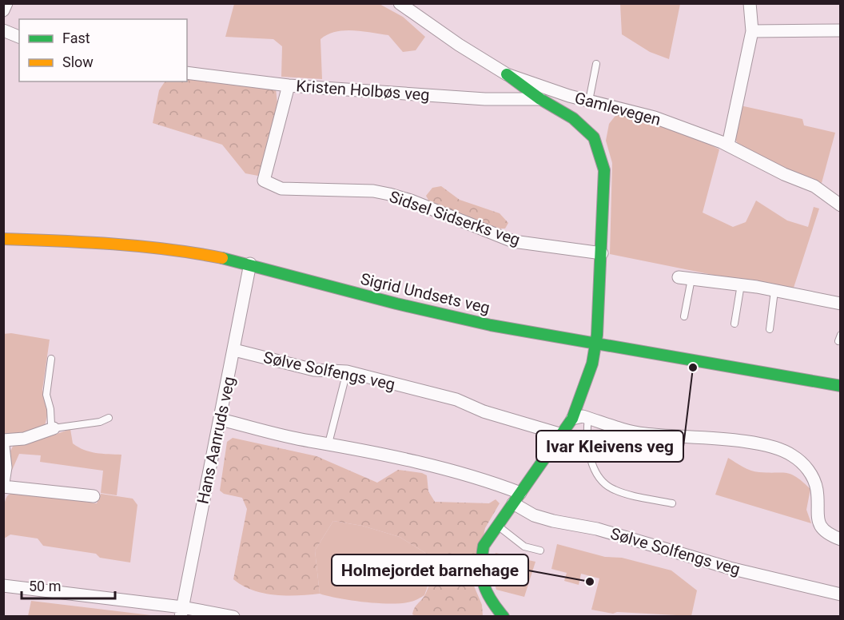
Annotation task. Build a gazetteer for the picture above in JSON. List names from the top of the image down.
{
  "streets": {
    "street": [
      "Kristen Holbøs veg",
      "Gamlevegen",
      "Sidsel Sidserks veg",
      "Sigrid Undsets veg",
      "Sølve Solfengs veg",
      "Hans Aanruds veg"
    ]
  },
  "crossings": [
    ["Kristen Holbøs veg", "Sidsel Sidserks veg"],
    ["Sigrid Undsets veg", "Hans Aanruds veg"],
    ["Sølve Solfengs veg", "Hans Aanruds veg"]
  ],
  "places": ["Ivar Kleivens veg", "Holmejordet barnehage"],
  "legend": ["Fast", "Slow"],
  "scale_bar": "50 m"
}
